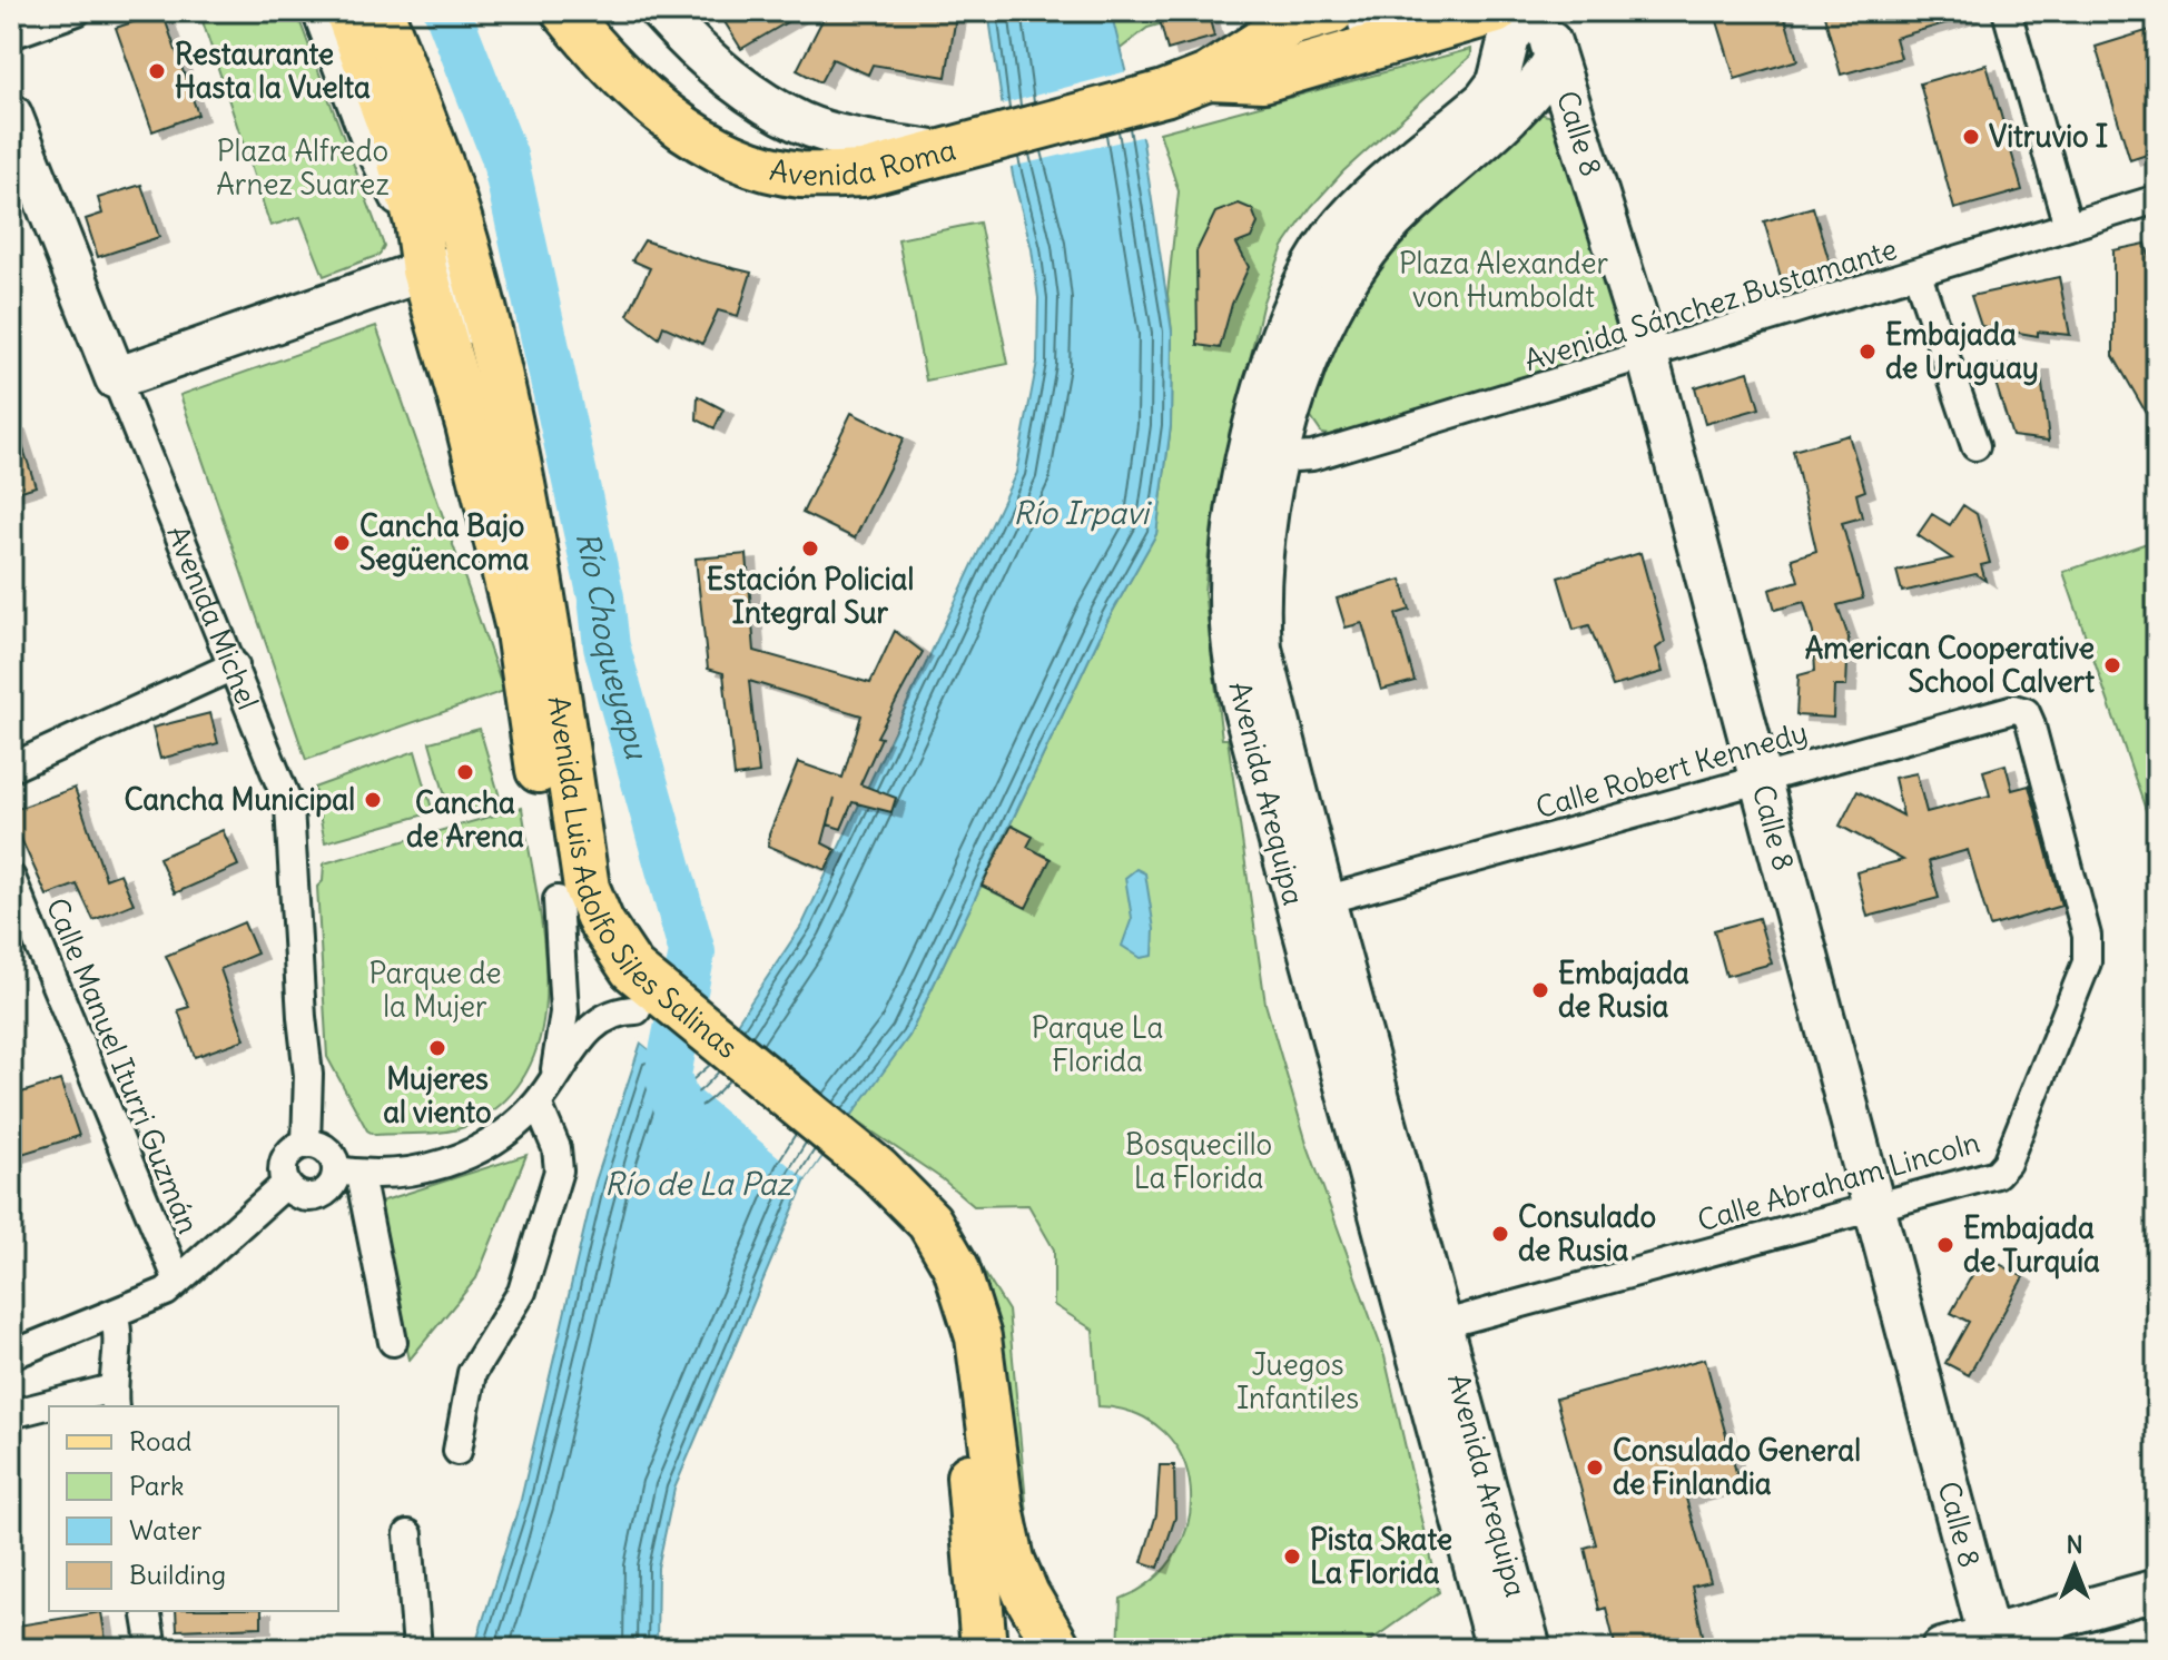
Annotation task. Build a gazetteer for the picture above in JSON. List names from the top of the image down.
{
  "streets": {
    "main road": [
      "Calle 8",
      "Avenida Roma",
      "Avenida Michel",
      "Avenida Arequipa",
      "Avenida Luis Adolfo Siles Salinas"
    ],
    "street": [
      "Avenida Sánchez Bustamante",
      "Calle Robert Kennedy",
      "Calle Manuel Iturri Guzmán",
      "Calle Abraham Lincoln"
    ]
  },
  "crossings": [
    ["Calle 8", "Avenida Sánchez Bustamante"],
    ["Calle 8", "Calle Robert Kennedy"],
    ["Calle 8", "Avenida Arequipa"],
    ["Calle 8", "Calle Abraham Lincoln"],
    ["Avenida Sánchez Bustamante", "Avenida Arequipa"],
    ["Calle Robert Kennedy", "Avenida Arequipa"],
    ["Calle Robert Kennedy", "Calle Abraham Lincoln"],
    ["Avenida Arequipa", "Calle Abraham Lincoln"]
  ],
  "water": ["Río Irpavi", "Río Choqueyapu", "Río de La Paz"],
  "parks": [
    "Plaza Alfredo Arnez Suarez",
    "Plaza Alexander von Humboldt",
    "Parque de la Mujer",
    "Parque La Florida",
    "Bosquecillo La Florida",
    "Juegos Infantiles"
  ],
  "places": [
    "Restaurante Hasta la Vuelta",
    "Vitruvio I",
    "Embajada de Uruguay",
    "Cancha Bajo Següencoma",
    "Estación Policial Integral Sur",
    "American Cooperative School Calvert",
    "Cancha de Arena",
    "Cancha Municipal",
    "Embajada de Rusia",
    "Mujeres al viento",
    "Consulado de Rusia",
    "Embajada de Turquía",
    "Consulado General de Finlandia",
    "Pista Skate La Florida"
  ],
  "legend": [
    "Road",
    "Park",
    "Water",
    "Building"
  ],
  "north": "top"
}
